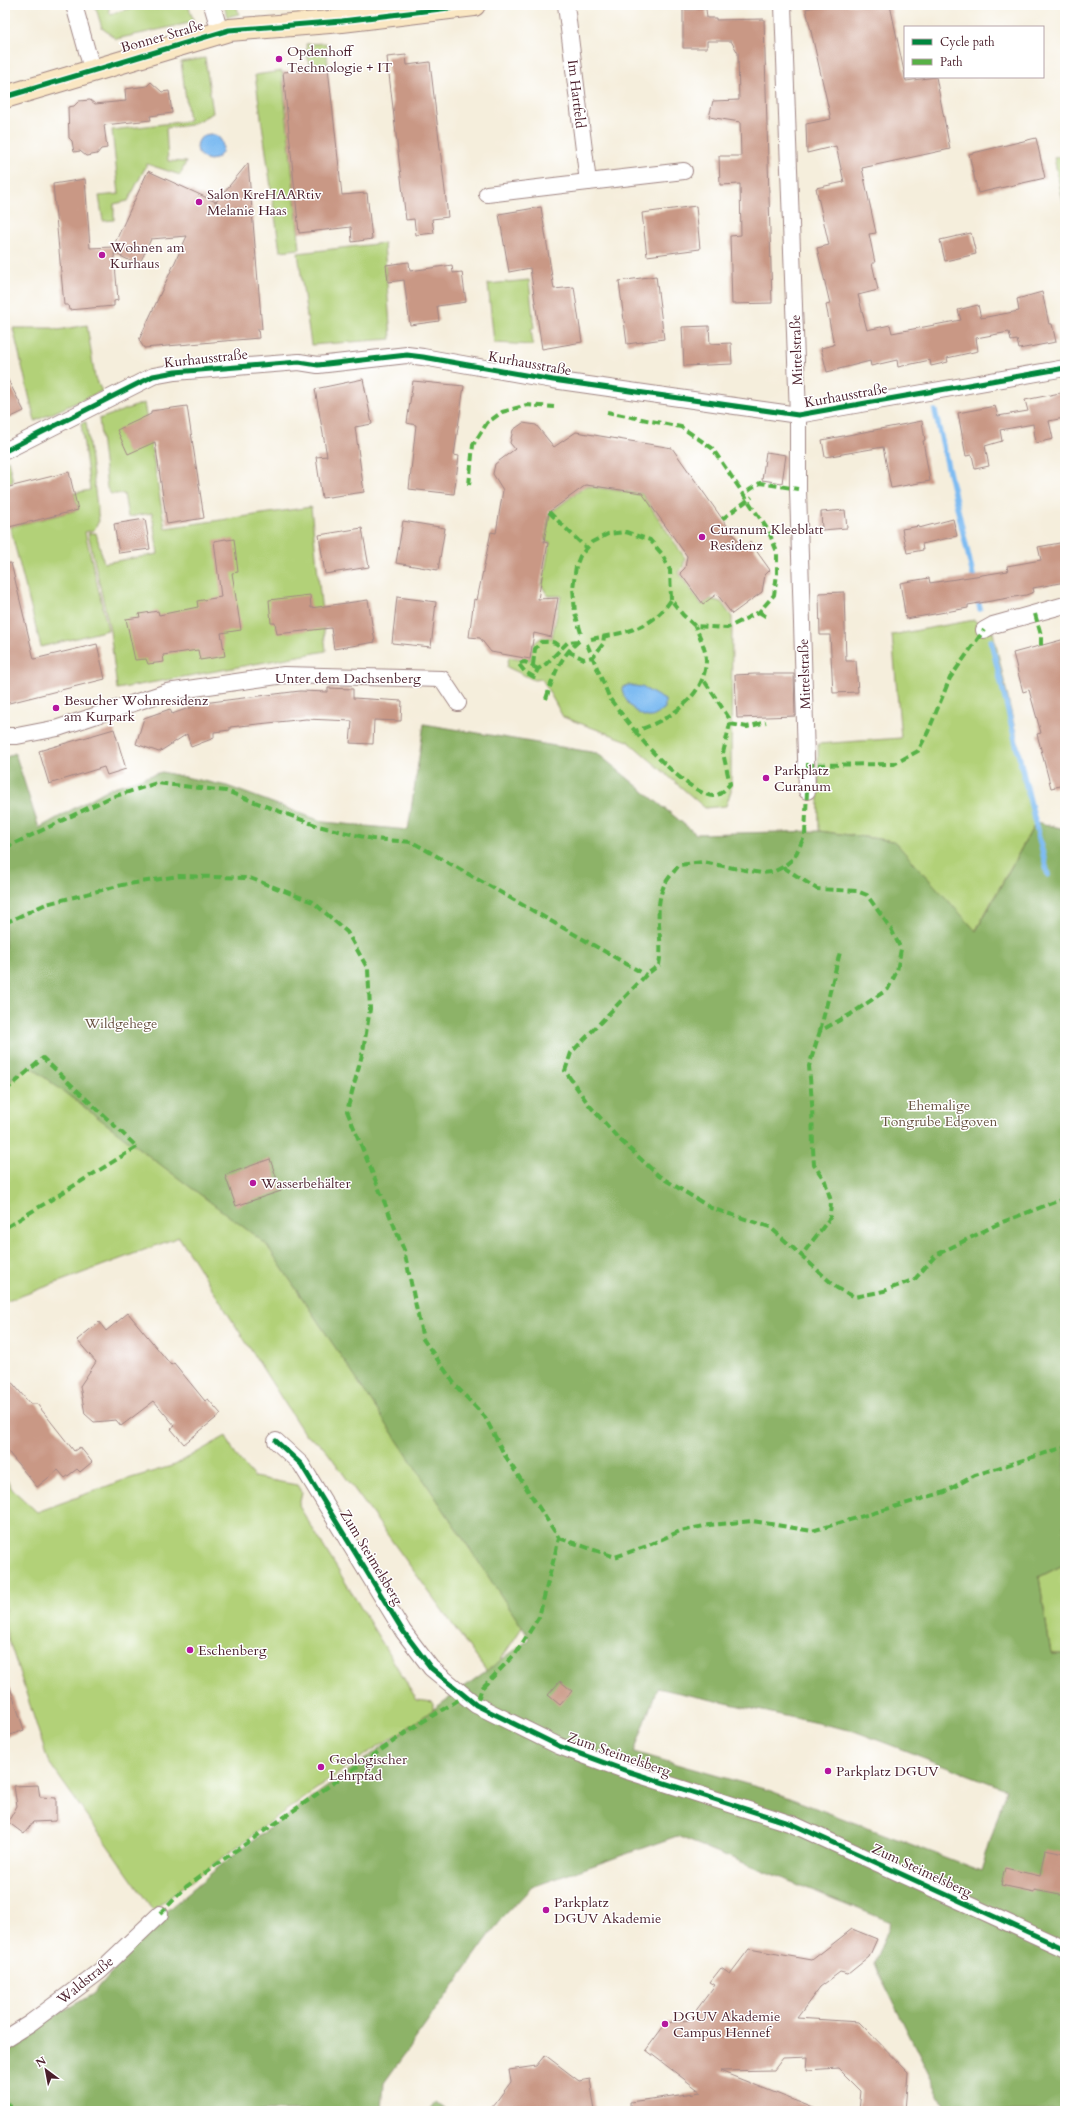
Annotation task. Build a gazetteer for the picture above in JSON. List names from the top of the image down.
{
  "streets": {
    "main road": ["Bonner Straße"],
    "street": [
      "Im Hartfeld",
      "Mittelstraße",
      "Kurhausstraße",
      "Unter dem Dachsenberg",
      "Zum Steimelsberg",
      "Waldstraße"
    ]
  },
  "crossings": [
    ["Mittelstraße", "Kurhausstraße"]
  ],
  "parks": ["Wildgehege", "Ehemalige Tongrube Edgoven"],
  "places": [
    "Opdenhoff Technologie + IT",
    "Salon KreHAARtiv Melanie Haas",
    "Wohnen am Kurhaus",
    "Curanum Kleeblatt Residenz",
    "Besucher Wohnresidenz am Kurpark",
    "Parkplatz Curanum",
    "Wasserbehälter",
    "Eschenberg",
    "Geologischer Lehrpfad",
    "Parkplatz DGUV",
    "Parkplatz DGUV Akademie",
    "DGUV Akademie Campus Hennef"
  ],
  "legend": ["Cycle path", "Path"],
  "north": "top left"
}
